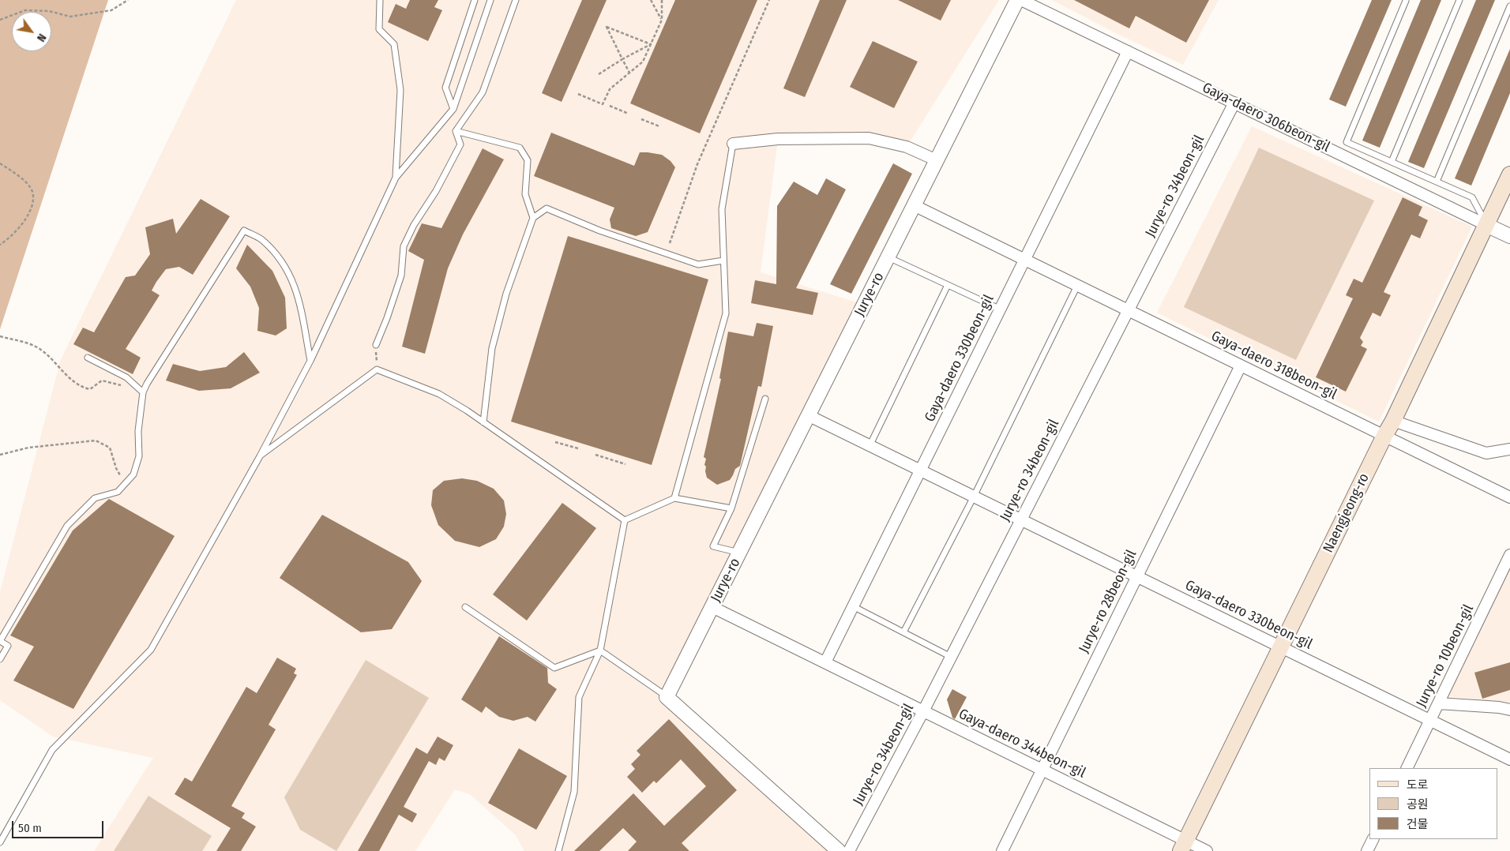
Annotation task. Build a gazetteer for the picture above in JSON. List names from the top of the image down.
{
  "streets": {
    "main road": ["Naengjeong-ro"],
    "street": [
      "Gaya-daero 306beon-gil",
      "Jurye-ro 34beon-gil",
      "Jurye-ro",
      "Gaya-daero 330beon-gil",
      "Gaya-daero 318beon-gil",
      "Jurye-ro 28beon-gil",
      "Jurye-ro 10beon-gil",
      "Gaya-daero 344beon-gil"
    ]
  },
  "crossings": [
    ["Gaya-daero 306beon-gil", "Jurye-ro 34beon-gil"],
    ["Gaya-daero 306beon-gil", "Naengjeong-ro"],
    ["Jurye-ro 34beon-gil", "Gaya-daero 330beon-gil"],
    ["Jurye-ro 34beon-gil", "Gaya-daero 318beon-gil"],
    ["Jurye-ro 34beon-gil", "Gaya-daero 344beon-gil"],
    ["Jurye-ro", "Gaya-daero 330beon-gil"],
    ["Jurye-ro", "Gaya-daero 318beon-gil"],
    ["Jurye-ro", "Gaya-daero 344beon-gil"],
    ["Gaya-daero 330beon-gil", "Gaya-daero 318beon-gil"],
    ["Gaya-daero 330beon-gil", "Naengjeong-ro"],
    ["Gaya-daero 330beon-gil", "Jurye-ro 28beon-gil"],
    ["Gaya-daero 330beon-gil", "Jurye-ro 10beon-gil"],
    ["Gaya-daero 318beon-gil", "Naengjeong-ro"],
    ["Gaya-daero 318beon-gil", "Jurye-ro 28beon-gil"],
    ["Naengjeong-ro", "Gaya-daero 344beon-gil"],
    ["Jurye-ro 28beon-gil", "Gaya-daero 344beon-gil"]
  ],
  "legend": ["도로", "공원", "건물"],
  "scale_bar": "50 m",
  "north": "bottom right"
}
